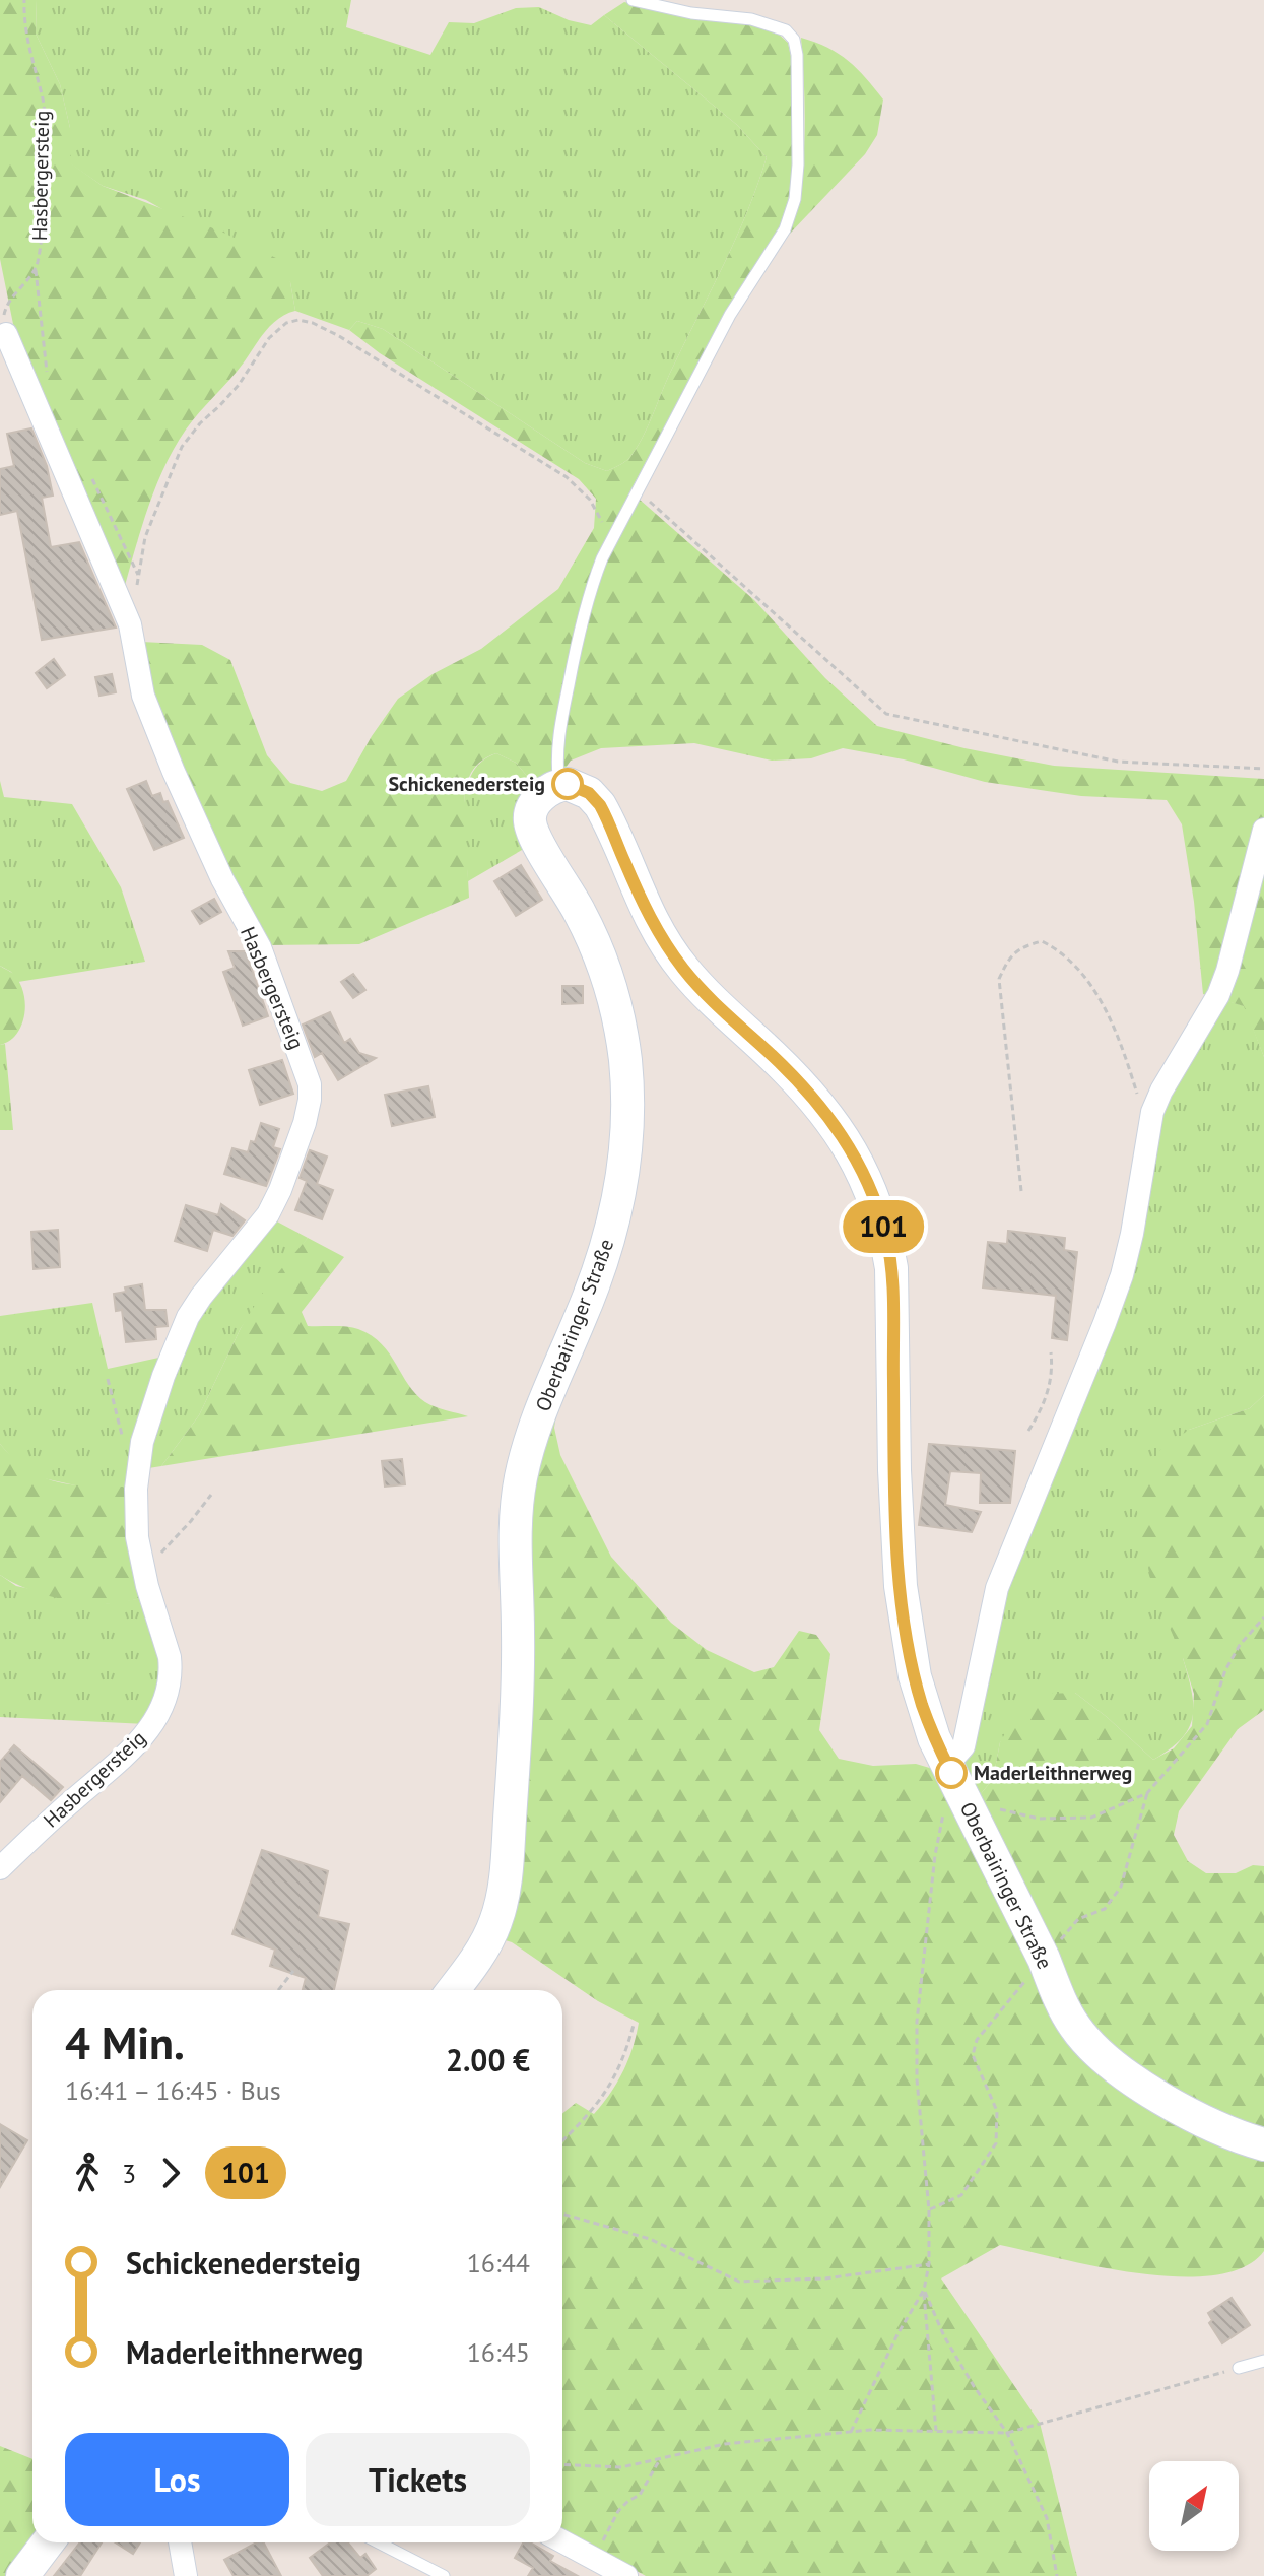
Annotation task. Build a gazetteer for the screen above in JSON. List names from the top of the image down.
{
  "streets": {
    "street": ["Hasbergersteig", "Oberbairinger Straße"]
  },
  "places": ["Schickenedersteig", "Maderleithnerweg"],
  "lines": ["bus line 101"],
  "north": "top right",
  "page": {
    "on_map": "101",
    "heading": ["4 Min.", "16:41 – 16:45 · Bus", "2.00 €"],
    "legs": ["3", "101"],
    "list": [
      {
        "name": "Schickenedersteig",
        "value": "16:44"
      },
      {
        "name": "Maderleithnerweg",
        "value": "16:45"
      }
    ],
    "buttons": ["Los", "Tickets"]
  }
}
